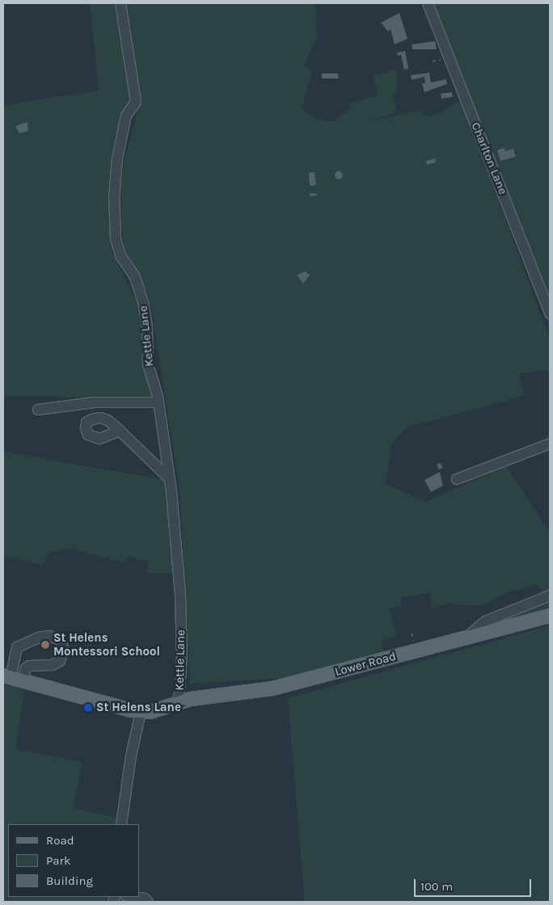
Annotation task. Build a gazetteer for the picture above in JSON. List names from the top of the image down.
{
  "streets": {
    "main road": ["Lower Road"],
    "street": ["Charlton Lane", "Kettle Lane"]
  },
  "crossings": [
    ["Kettle Lane", "Lower Road"]
  ],
  "places": ["St Helens Montessori School", "St Helens Lane"],
  "legend": ["Road", "Park", "Building"],
  "scale_bar": "100 m"
}
